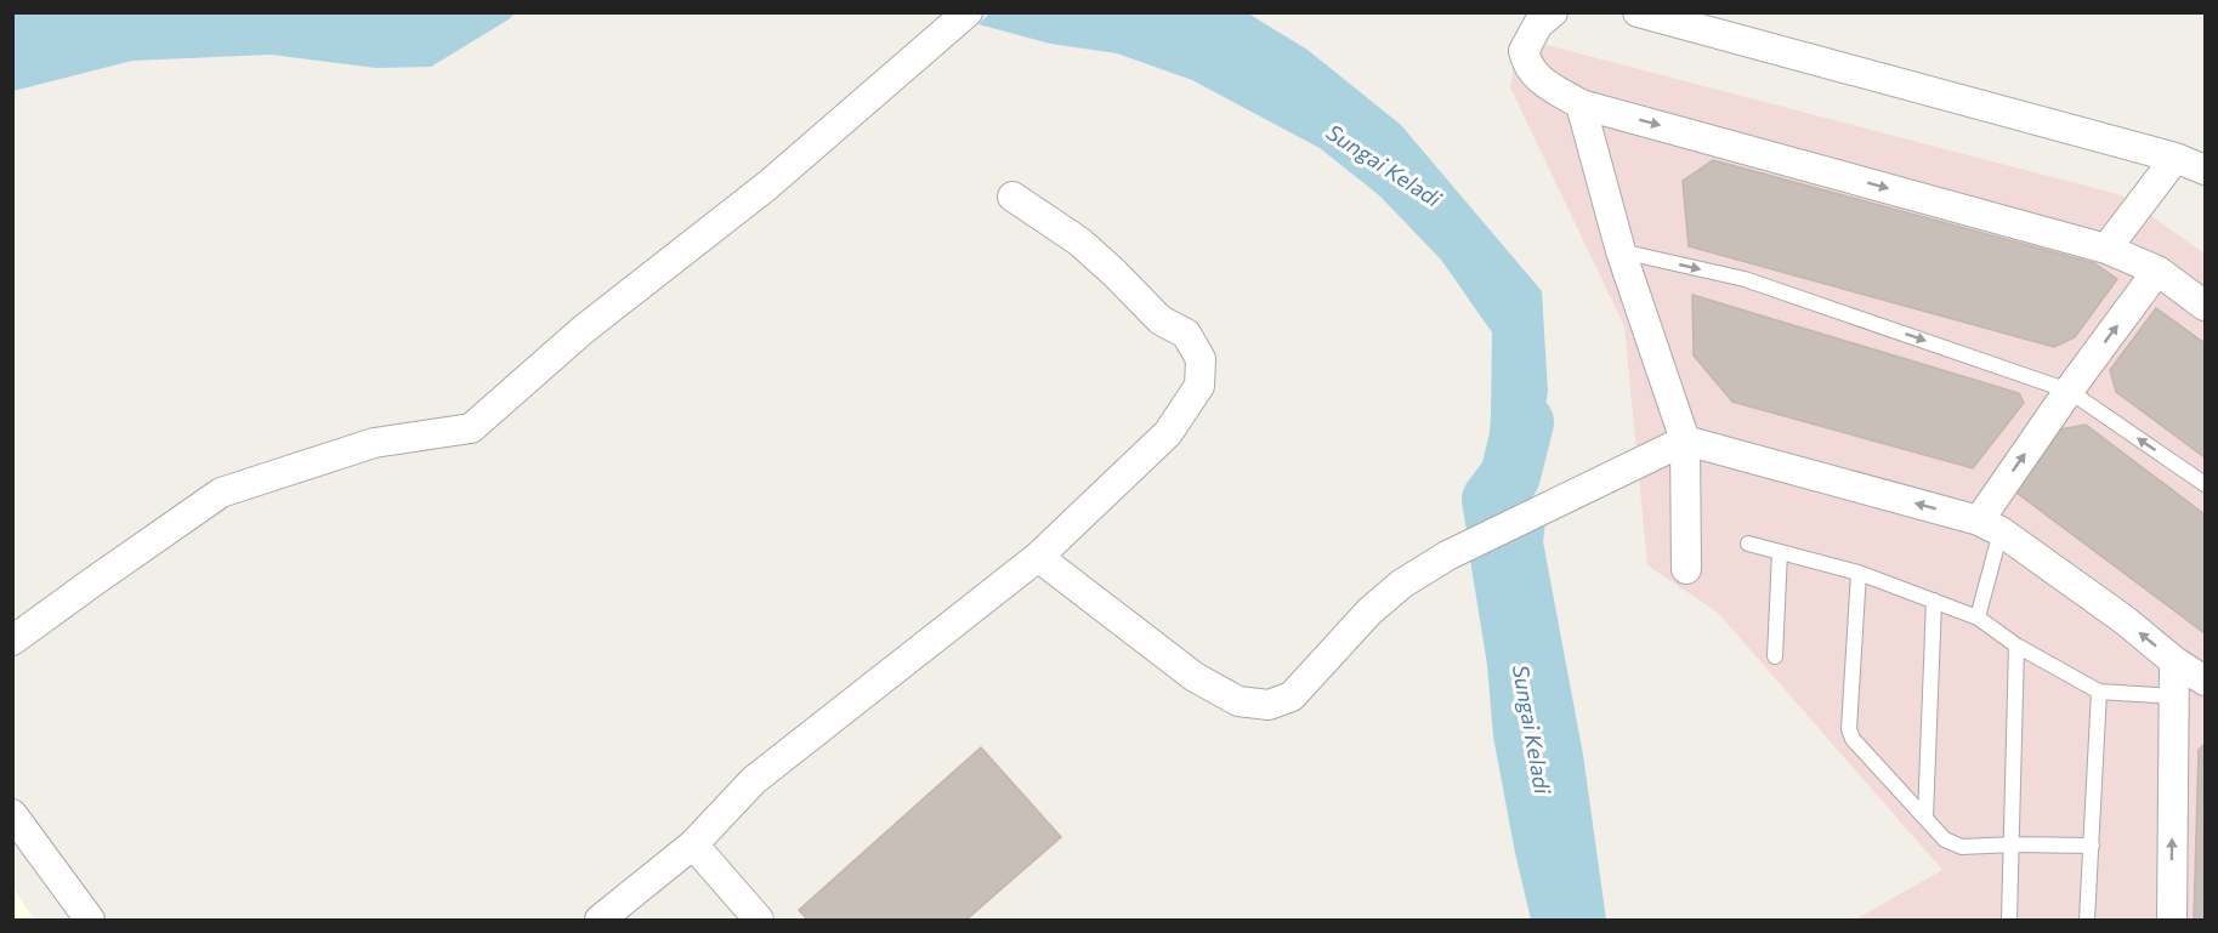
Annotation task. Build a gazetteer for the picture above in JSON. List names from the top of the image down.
{
  "water": ["Sungai Keladi"]
}
